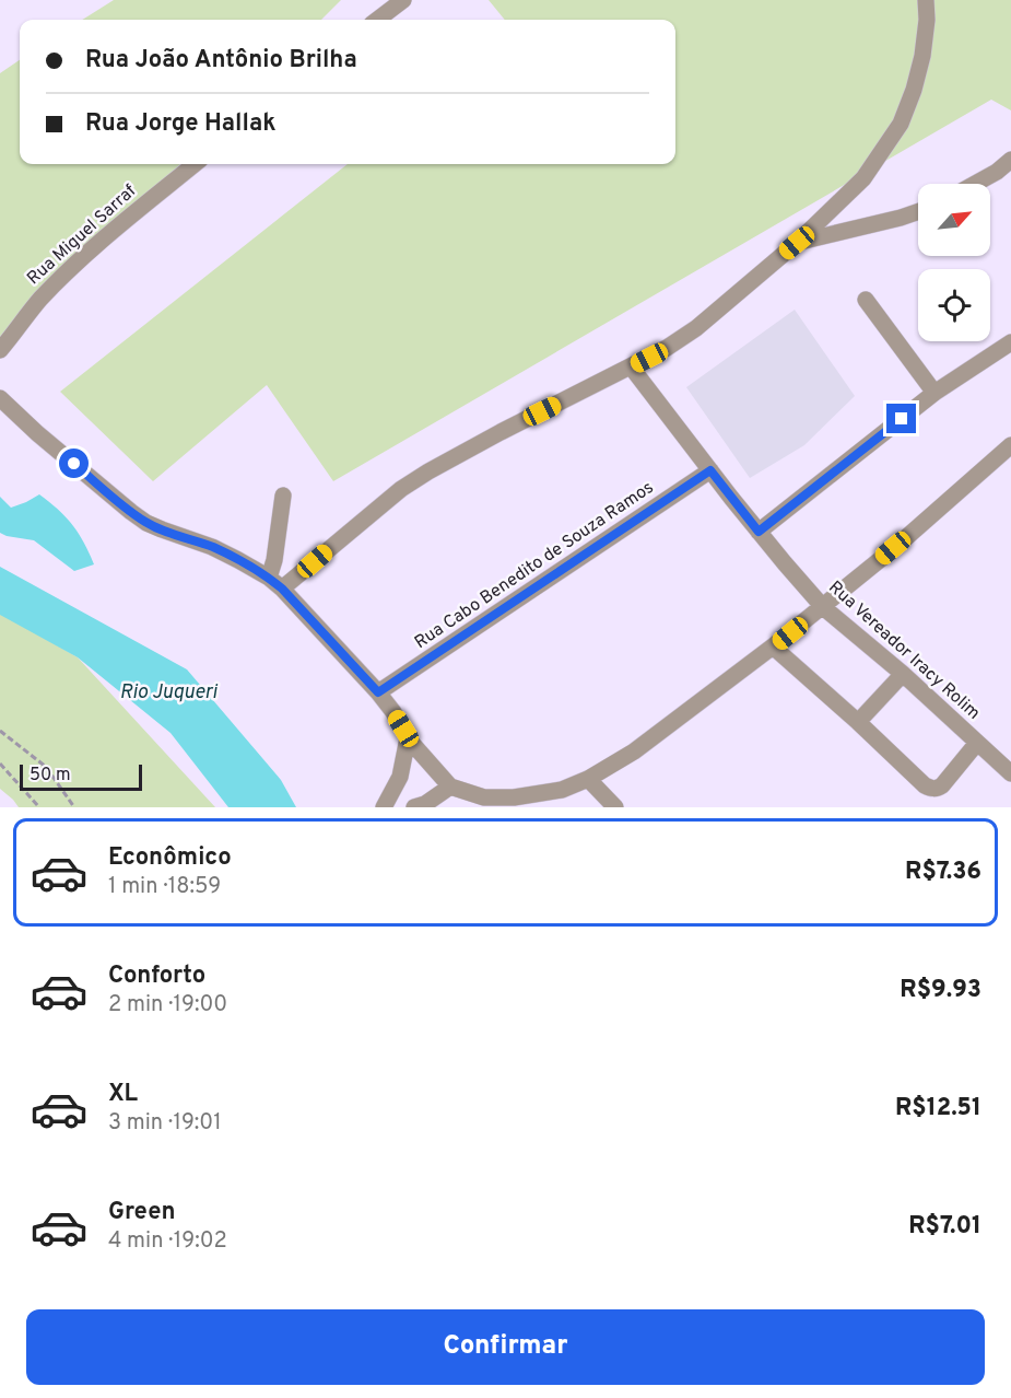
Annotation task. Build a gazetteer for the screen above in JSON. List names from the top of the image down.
{
  "streets": {
    "street": ["Rua Miguel Sarraf", "Rua Cabo Benedito de Souza Ramos", "Rua Vereador Iracy Rolim"]
  },
  "crossings": [
    ["Rua Cabo Benedito de Souza Ramos", "Rua Vereador Iracy Rolim"]
  ],
  "water": ["Rio Juqueri"],
  "scale_bar": "50 m",
  "north": "top right",
  "page": {
    "banner": ["Rua João Antônio Brilha", "Rua Jorge Hallak"],
    "scale": "50 m",
    "list": [
      {
        "name": "Econômico",
        "note": "1 min · 18:59",
        "value": "R$7.36"
      },
      {
        "name": "Conforto",
        "note": "2 min · 19:00",
        "value": "R$9.93"
      },
      {
        "name": "XL",
        "note": "3 min · 19:01",
        "value": "R$12.51"
      },
      {
        "name": "Green",
        "note": "4 min · 19:02",
        "value": "R$7.01"
      }
    ],
    "buttons": "Confirmar"
  }
}
